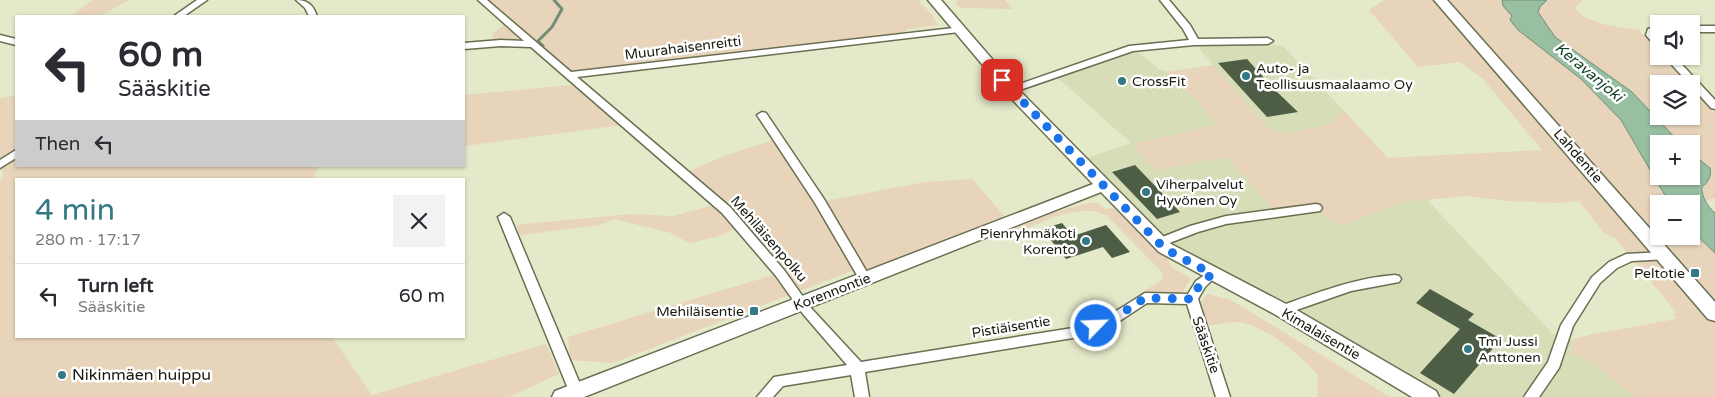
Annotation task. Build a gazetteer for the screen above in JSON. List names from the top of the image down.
{
  "streets": {
    "main road": ["Lahdentie"],
    "street": [
      "Muurahaisenreitti",
      "Mehiläisenpolku",
      "Korennontie",
      "Pistiäisentie",
      "Kimalaisentie",
      "Sääskitie"
    ]
  },
  "crossings": [
    ["Muurahaisenreitti", "Mehiläisenpolku"],
    ["Mehiläisenpolku", "Korennontie"],
    ["Mehiläisenpolku", "Pistiäisentie"],
    ["Pistiäisentie", "Sääskitie"],
    ["Kimalaisentie", "Sääskitie"]
  ],
  "water": ["Keravanjoki"],
  "places": {
    "other": [
      "Auto- ja Teollisuusmaalaamo Oy",
      "CrossFit",
      "Viherpalvelut Hyvönen Oy",
      "Pienryhmäkoti Korento",
      "Tmi Jussi Anttonen",
      "Nikinmäen huippu"
    ],
    "transit": ["Peltotie", "Mehiläisentie"]
  },
  "page": {
    "map_buttons": ["+", "−"],
    "turn": ["60 m", "Sääskitie"],
    "then": "Then",
    "heading": ["4 min", "280 m · 17:17"],
    "list": [
      {
        "name": "Turn left",
        "note": "Sääskitie",
        "value": "60 m"
      }
    ]
  }
}
